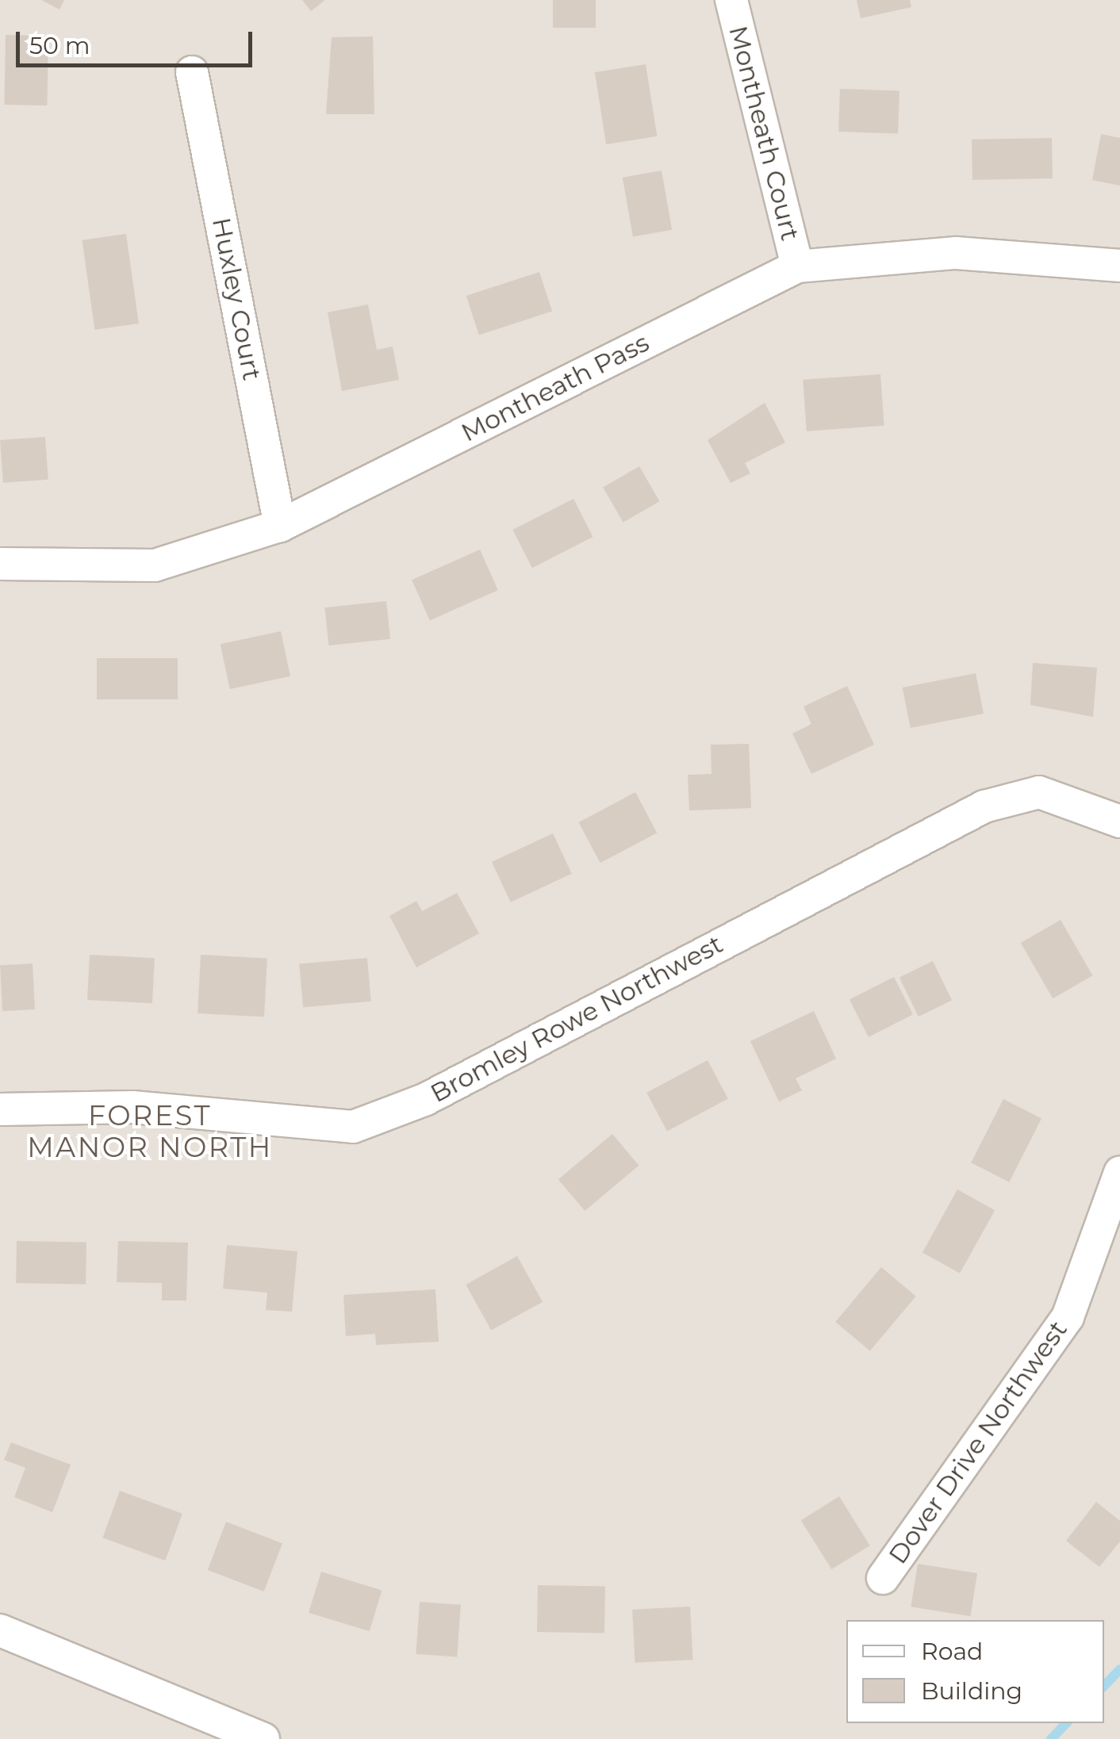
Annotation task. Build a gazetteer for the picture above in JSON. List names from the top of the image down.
{
  "streets": {
    "street": [
      "Montheath Court",
      "Huxley Court",
      "Montheath Pass",
      "Bromley Rowe Northwest",
      "Dover Drive Northwest"
    ]
  },
  "crossings": [
    ["Montheath Court", "Montheath Pass"],
    ["Huxley Court", "Montheath Pass"]
  ],
  "districts": ["FOREST MANOR NORTH"],
  "legend": ["Road", "Building"],
  "scale_bar": "50 m"
}
